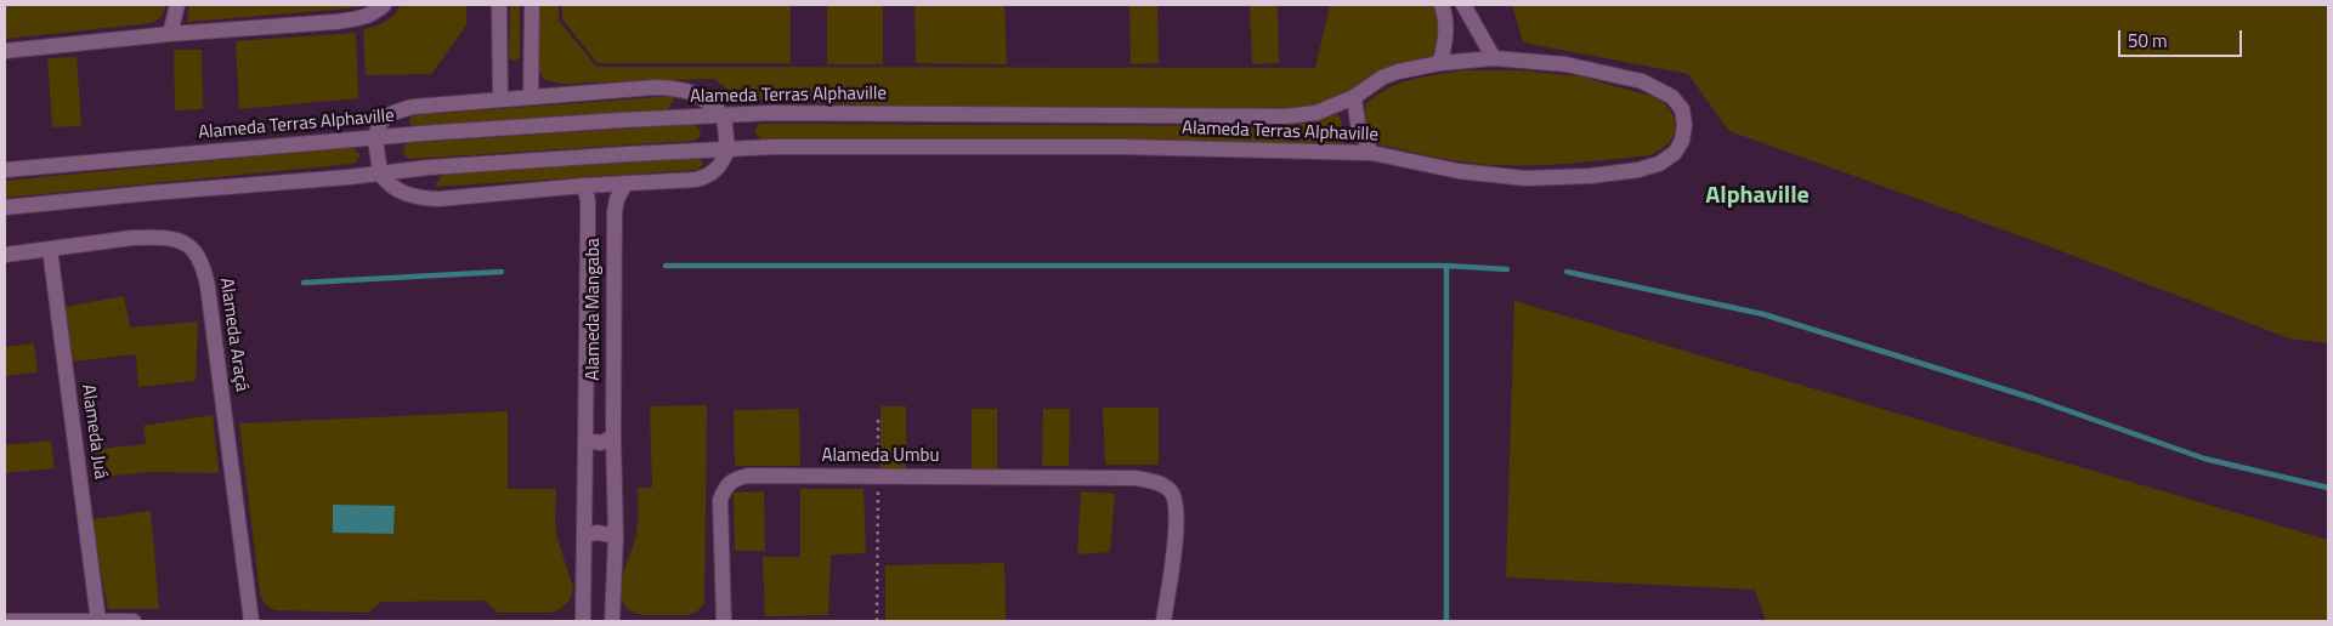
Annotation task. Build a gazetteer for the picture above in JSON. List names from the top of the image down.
{
  "streets": {
    "street": [
      "Alameda Terras Alphaville",
      "Alameda Mangaba",
      "Alameda Araçá",
      "Alameda Juá",
      "Alameda Umbu"
    ]
  },
  "crossings": [
    ["Alameda Araçá", "Alameda Juá"]
  ],
  "districts": ["Alphaville"],
  "scale_bar": "50 m"
}
